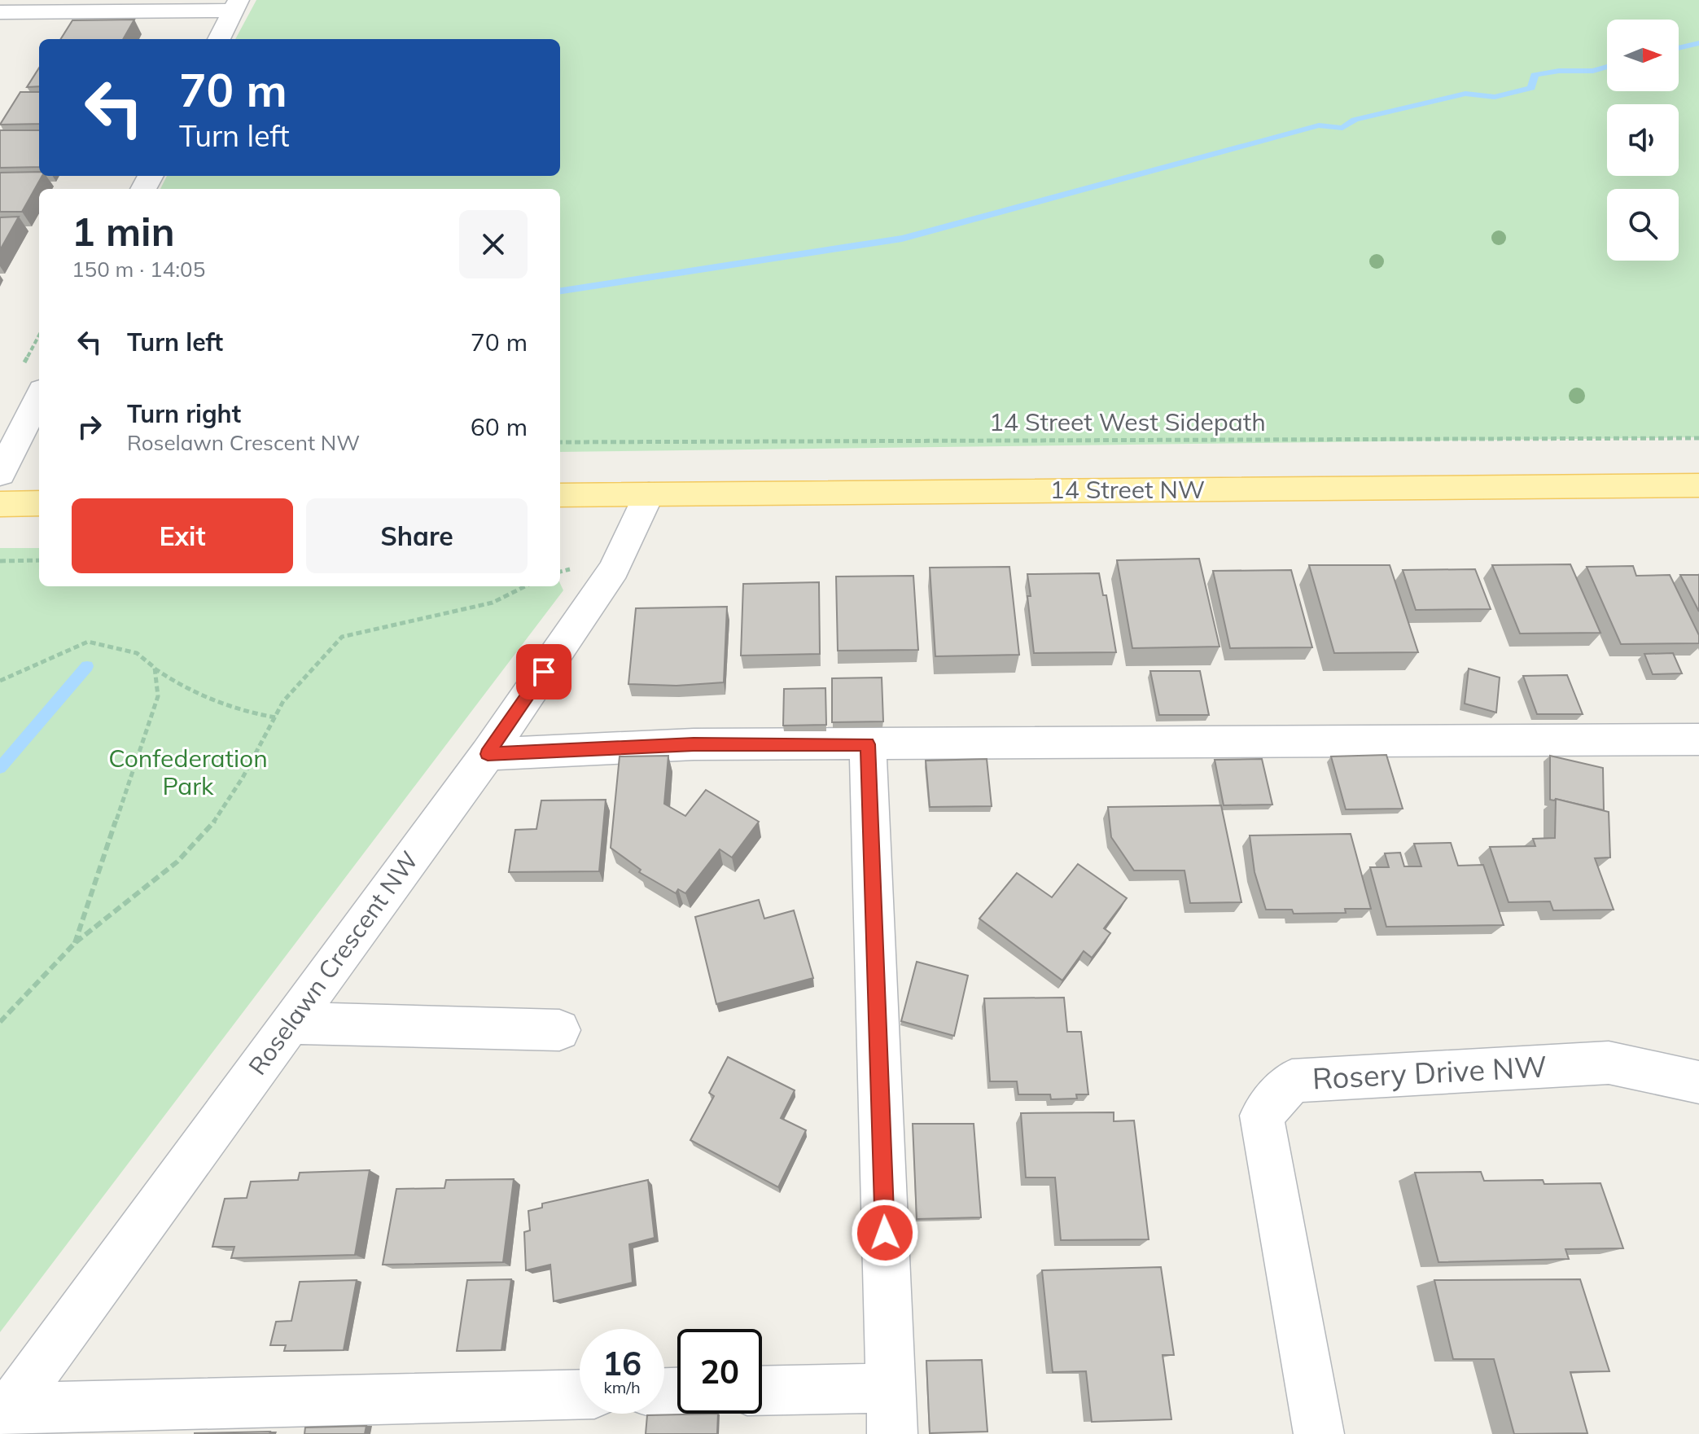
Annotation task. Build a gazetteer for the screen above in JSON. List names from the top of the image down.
{
  "streets": {
    "main road": ["14 Street NW"],
    "street": ["Roselawn Crescent NW", "Rosery Drive NW"],
    "path": ["14 Street West Sidepath"]
  },
  "crossings": [
    ["14 Street NW", "Roselawn Crescent NW"]
  ],
  "parks": ["Confederation Park"],
  "north": "right",
  "page": {
    "turn": ["70 m", "Turn left"],
    "heading": ["1 min", "150 m · 14:05"],
    "list": [
      {
        "name": "Turn left",
        "value": "70 m"
      },
      {
        "name": "Turn right",
        "note": "Roselawn Crescent NW",
        "value": "60 m"
      }
    ],
    "buttons": ["Exit", "Share"],
    "speed": "16 km/h",
    "limit": "20"
  }
}
